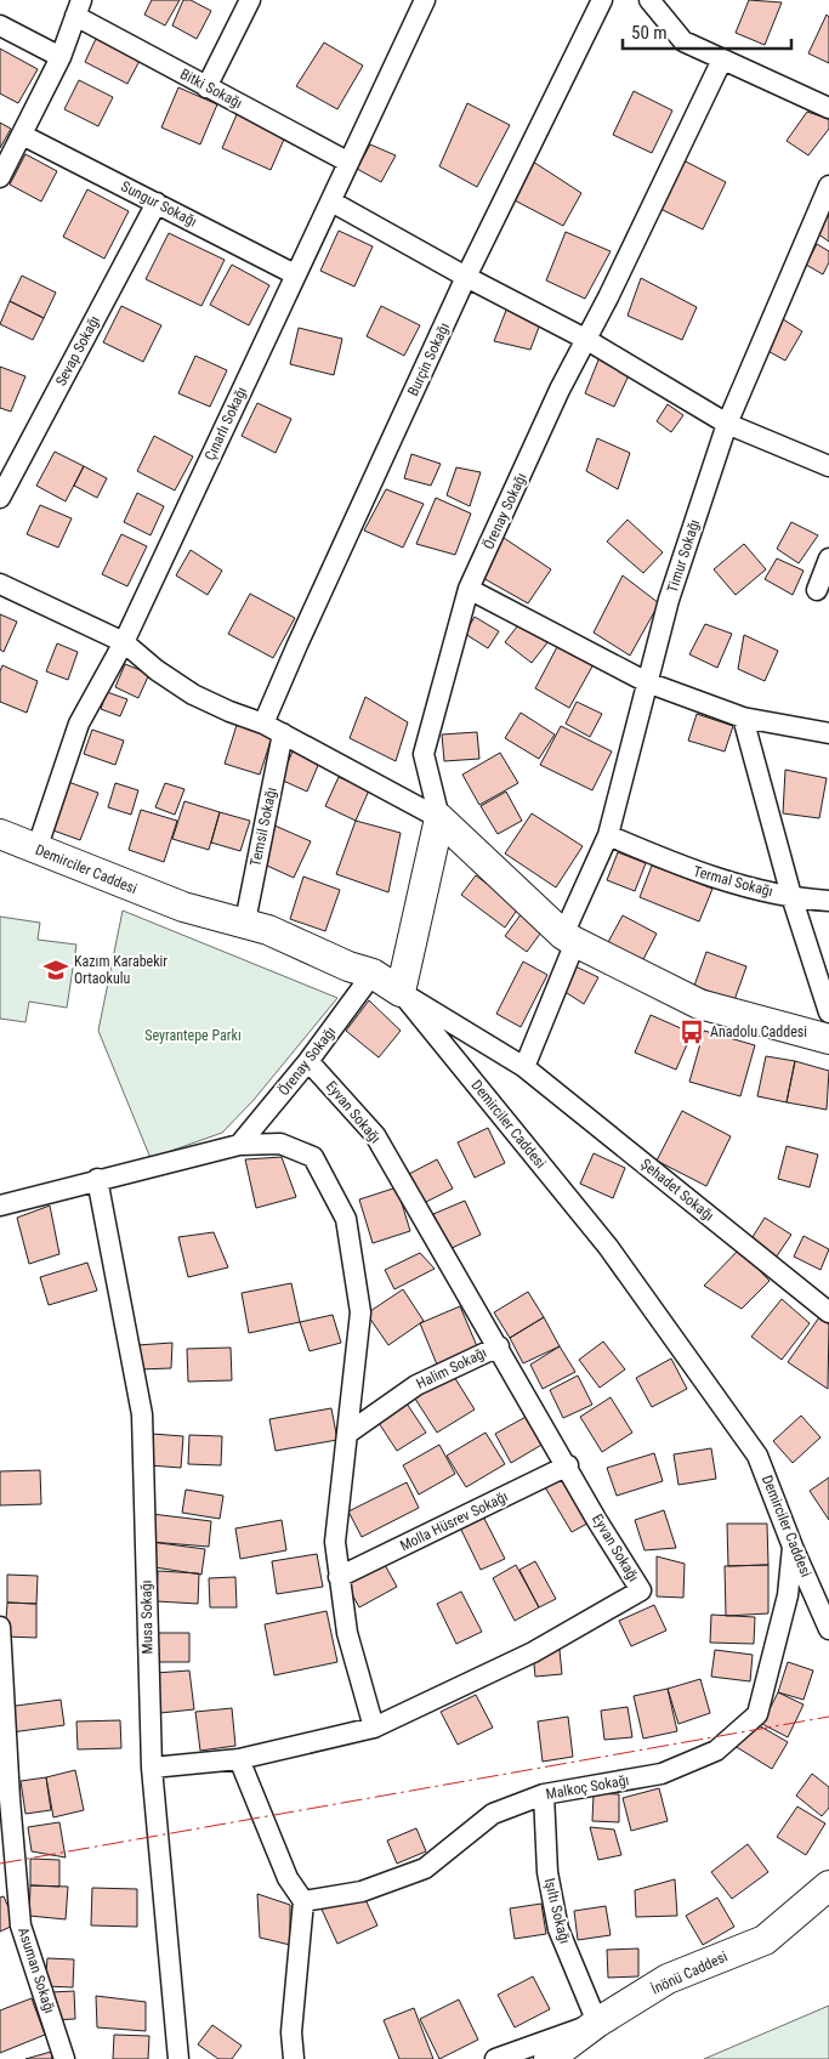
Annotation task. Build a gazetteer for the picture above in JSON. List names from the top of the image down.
{
  "streets": {
    "street": [
      "Bitki Sokağı",
      "Sungur Sokağı",
      "Sevap Sokağı",
      "Burçin Sokağı",
      "Çınarlı Sokağı",
      "Örenay Sokağı",
      "Timur Sokağı",
      "Temsil Sokağı",
      "Demirciler Caddesi",
      "Termal Sokağı",
      "Eyvan Sokağı",
      "Şehadet Sokağı",
      "Halim Sokağı",
      "Molla Hüsrev Sokağı",
      "Musa Sokağı",
      "Malkoç Sokağı",
      "Işıltı Sokağı",
      "Asuman Sokağı",
      "İnönü Caddesi"
    ]
  },
  "crossings": [
    ["Bitki Sokağı", "Çınarlı Sokağı"],
    ["Sungur Sokağı", "Sevap Sokağı"],
    ["Sungur Sokağı", "Çınarlı Sokağı"],
    ["Çınarlı Sokağı", "Demirciler Caddesi"],
    ["Örenay Sokağı", "Demirciler Caddesi"],
    ["Örenay Sokağı", "Eyvan Sokağı"],
    ["Örenay Sokağı", "Şehadet Sokağı"],
    ["Timur Sokağı", "Termal Sokağı"],
    ["Temsil Sokağı", "Demirciler Caddesi"],
    ["Demirciler Caddesi", "Şehadet Sokağı"],
    ["Demirciler Caddesi", "Malkoç Sokağı"],
    ["Eyvan Sokağı", "Halim Sokağı"],
    ["Eyvan Sokağı", "Molla Hüsrev Sokağı"],
    ["Eyvan Sokağı", "Musa Sokağı"],
    ["Malkoç Sokağı", "Işıltı Sokağı"],
    ["Işıltı Sokağı", "İnönü Caddesi"]
  ],
  "parks": ["Seyrantepe Parkı"],
  "places": {
    "school or university": ["Kazım Karabekir Ortaokulu"],
    "bus stop": ["Anadolu Caddesi"]
  },
  "scale_bar": "50 m"
}
